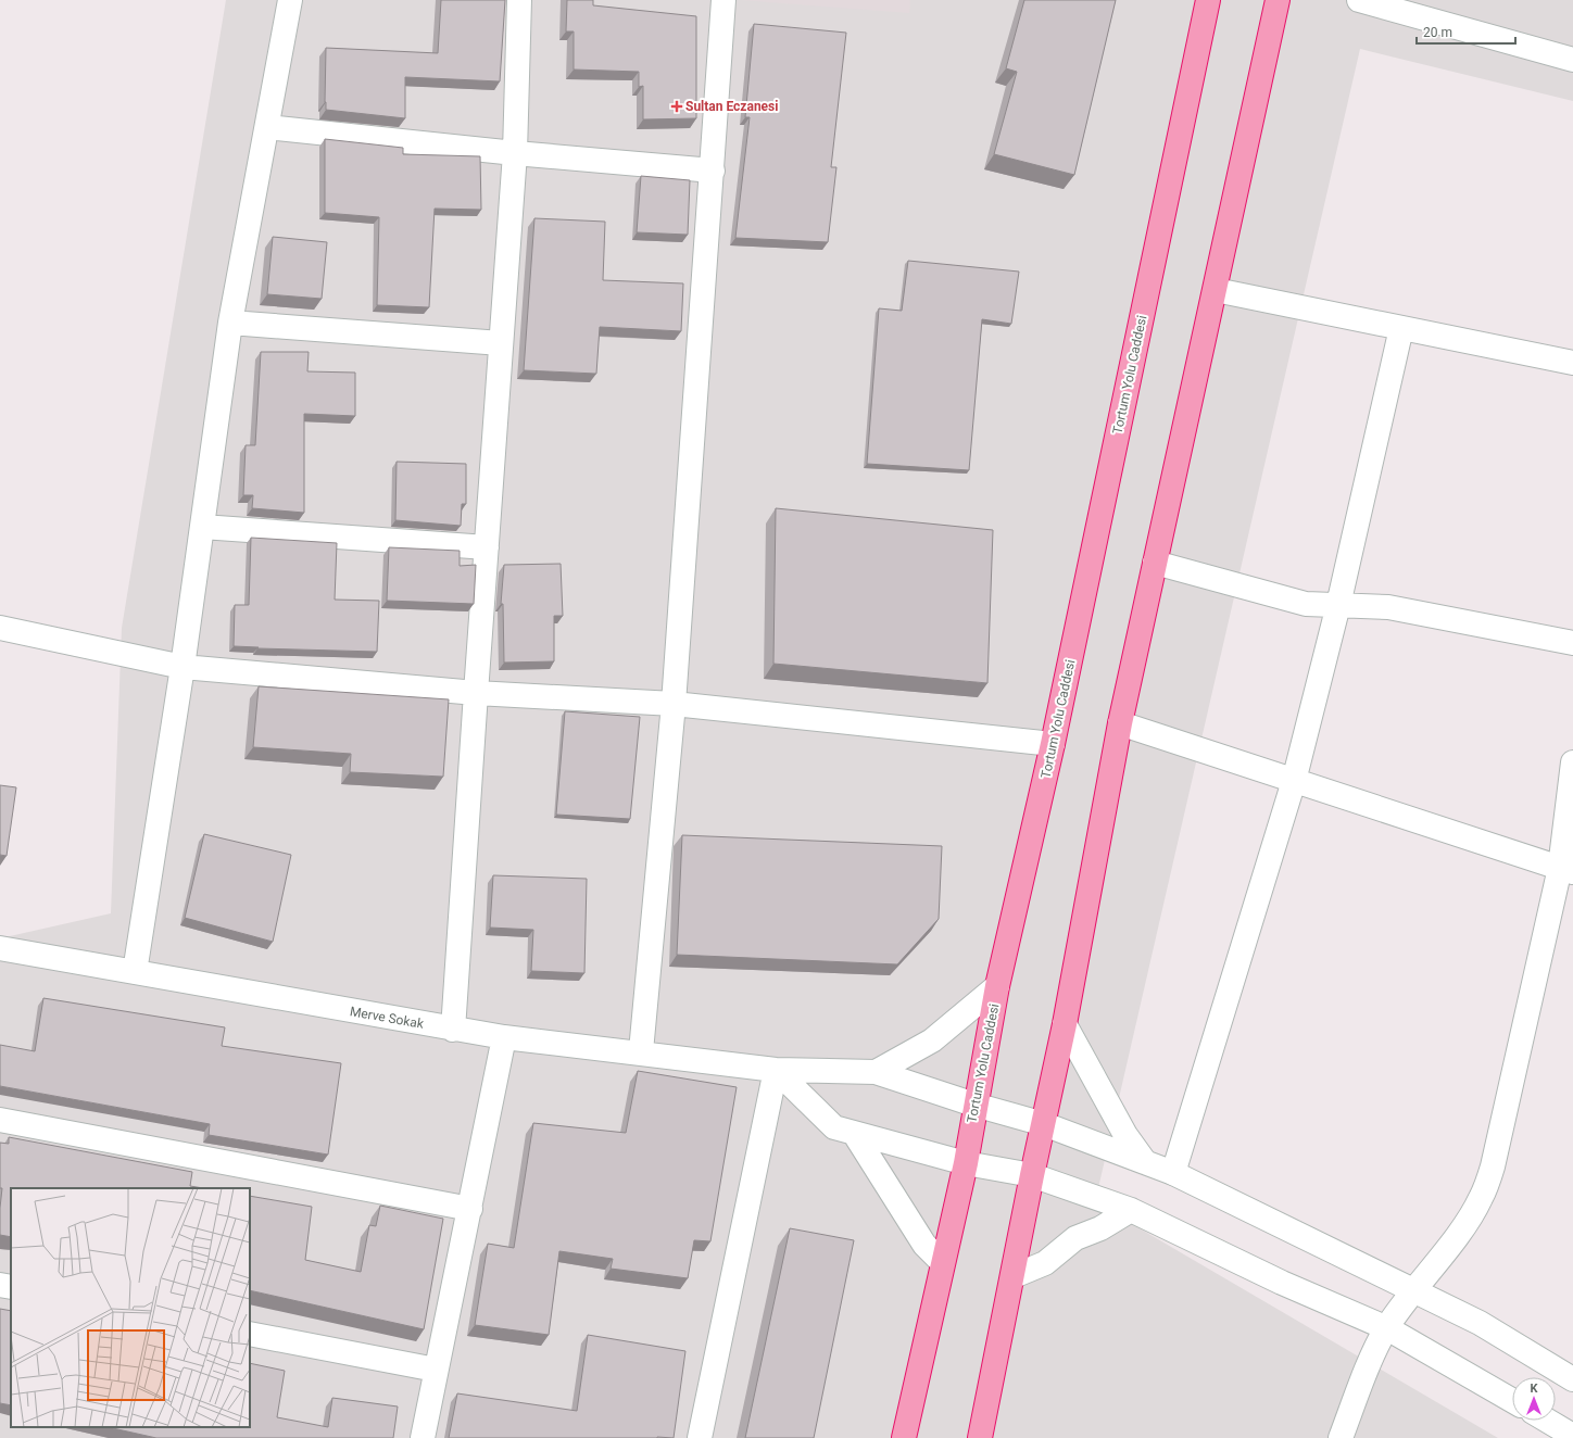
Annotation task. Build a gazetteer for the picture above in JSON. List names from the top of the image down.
{
  "streets": {
    "highway": ["Tortum Yolu Caddesi"],
    "street": ["Merve Sokak"]
  },
  "places": {
    "health": ["Sultan Eczanesi"]
  },
  "scale_bar": "20 m",
  "north": "top"
}
